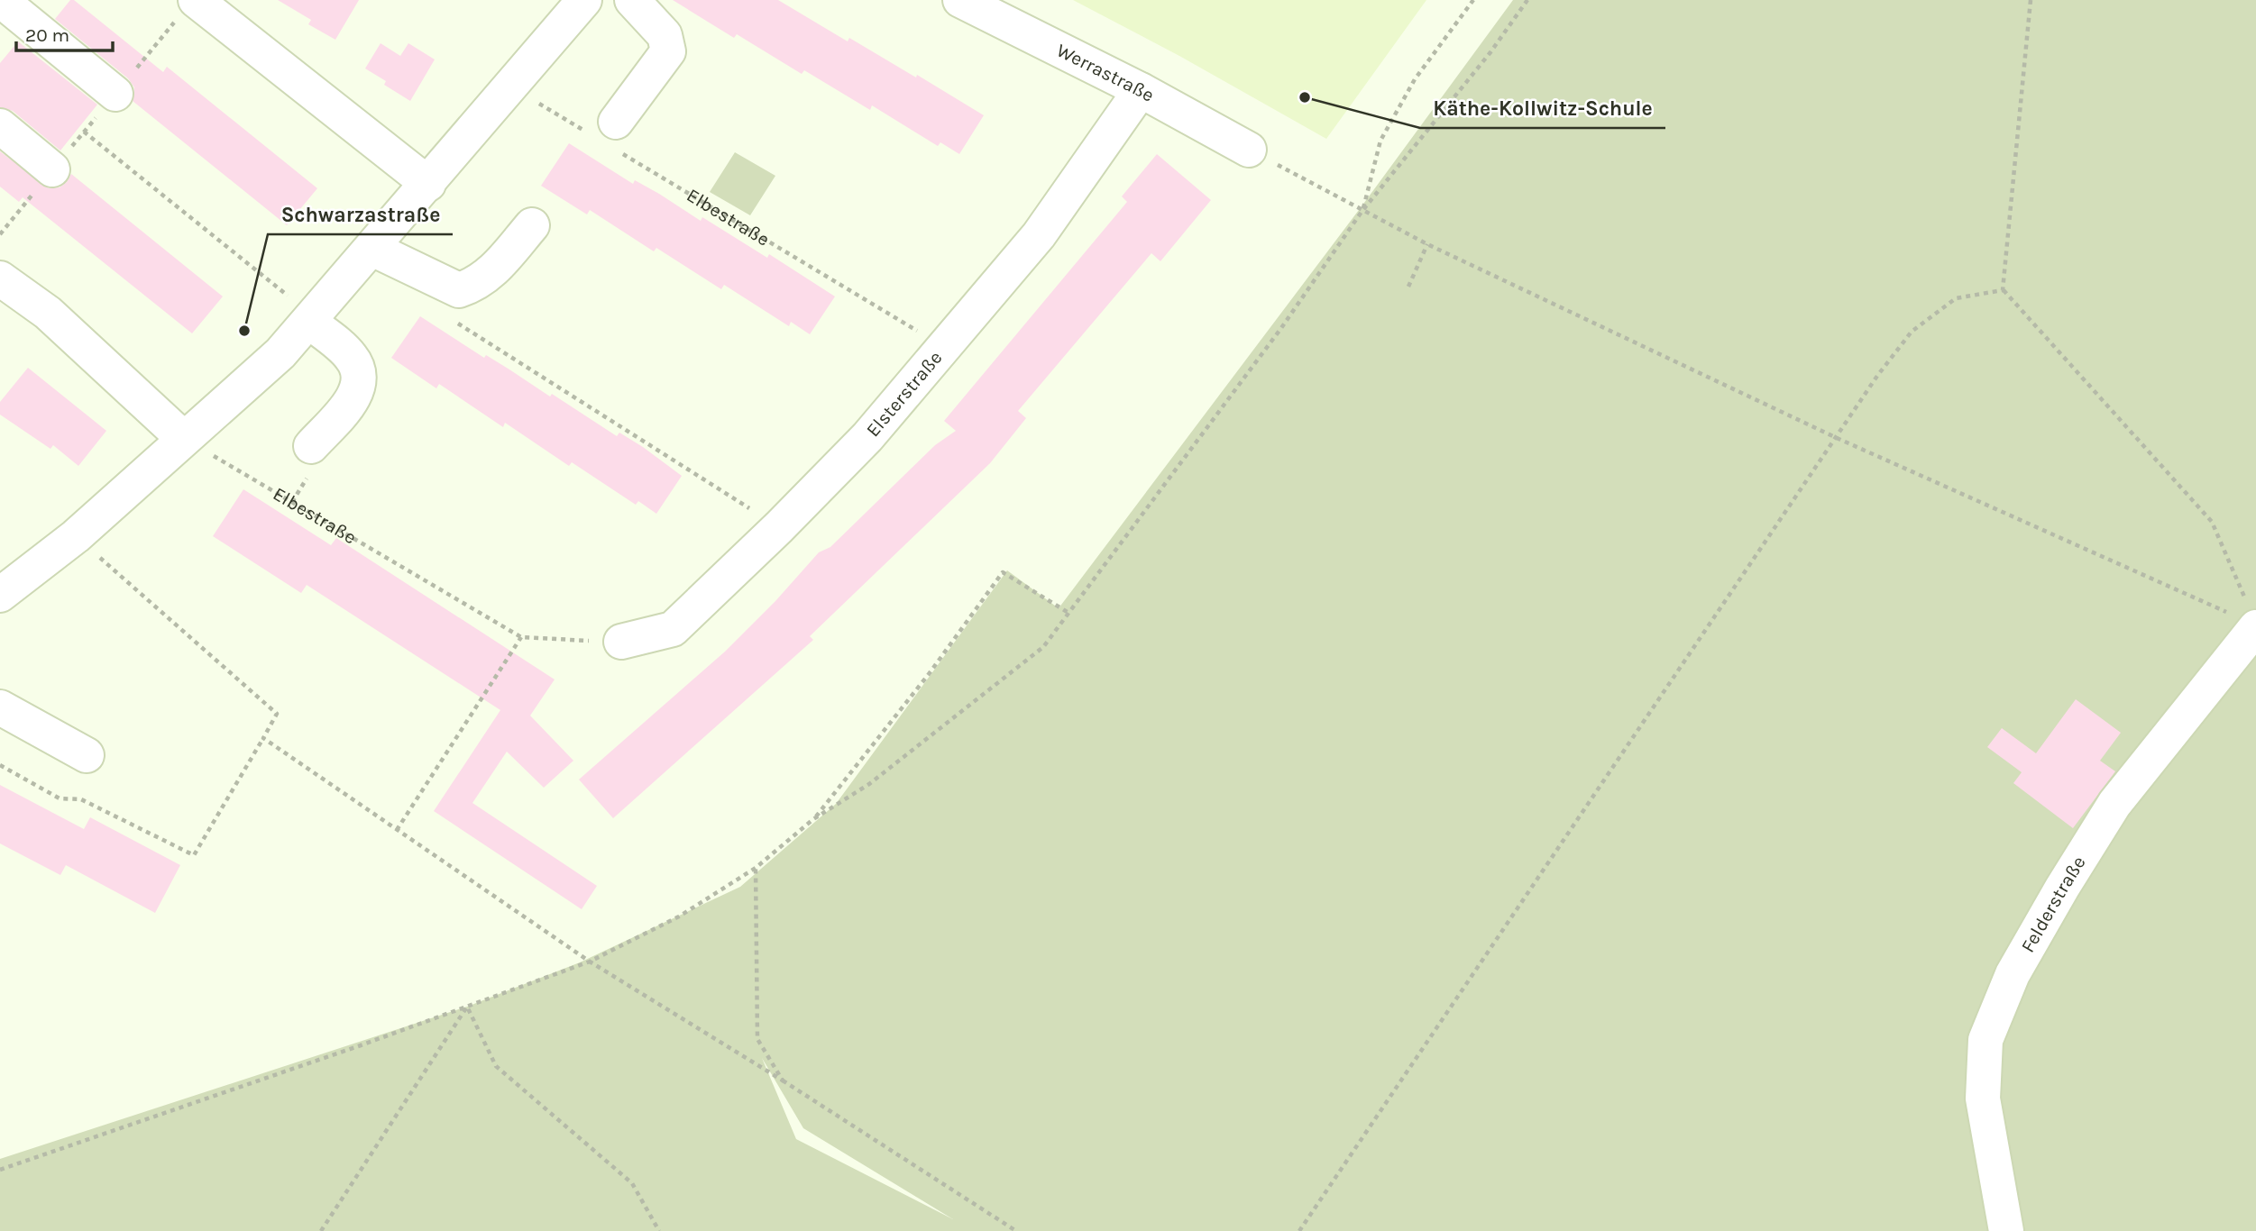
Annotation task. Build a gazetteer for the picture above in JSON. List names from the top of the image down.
{
  "streets": {
    "street": ["Werrastraße", "Elsterstraße", "Felderstraße"],
    "path": ["Elbestraße"]
  },
  "crossings": [
    ["Werrastraße", "Elsterstraße"],
    ["Elbestraße", "Elsterstraße"]
  ],
  "places": ["Käthe-Kollwitz-Schule", "Schwarzastraße"],
  "scale_bar": "20 m"
}
